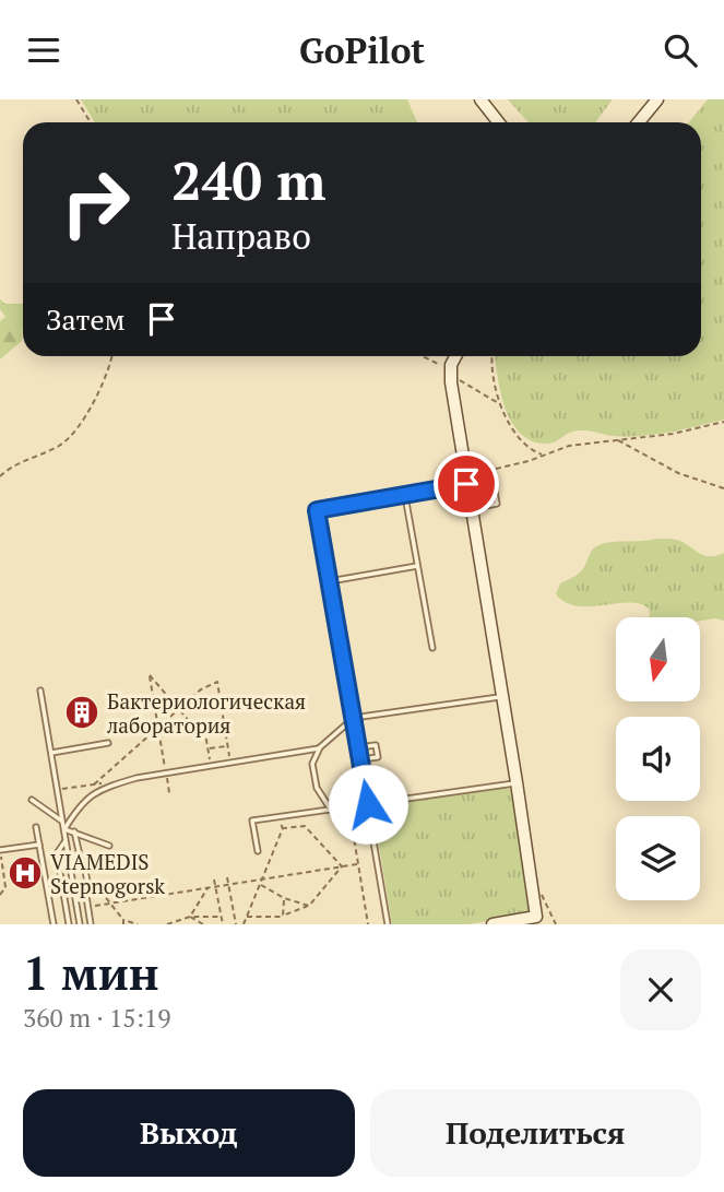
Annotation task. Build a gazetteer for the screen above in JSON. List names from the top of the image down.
{
  "places": {
    "building": ["Бактериологическая лаборатория"],
    "hospital": ["VIAMEDIS Stepnogorsk"]
  },
  "north": "bottom",
  "page": {
    "header": "GoPilot",
    "turn": ["240 m", "Направо"],
    "then": "Затем",
    "heading": ["1 мин", "360 m · 15:19"],
    "buttons": ["Выход", "Поделиться"]
  }
}
